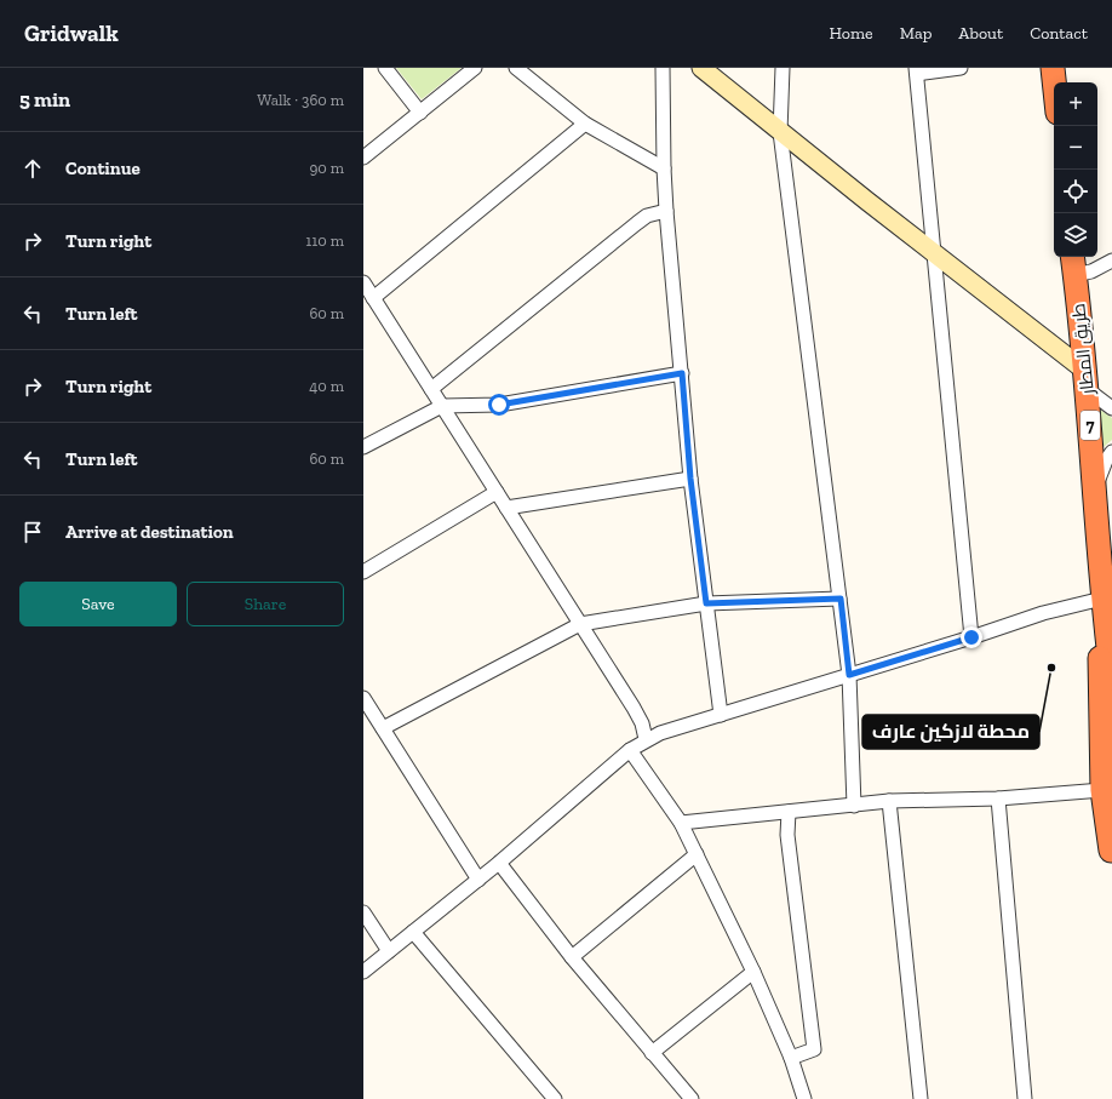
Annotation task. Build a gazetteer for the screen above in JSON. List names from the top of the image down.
{
  "streets": {
    "highway": ["طريق المطار", "7"]
  },
  "places": ["محطة لازكين عارف"],
  "page": {
    "header": "Gridwalk",
    "nav": [
      "Home",
      "Map",
      "About",
      "Contact"
    ],
    "heading": ["5 min", "Walk · 360 m"],
    "map_buttons": ["+", "−"],
    "list": [
      ["Continue", "90 m"],
      ["Turn right", "110 m"],
      ["Turn left", "60 m"],
      ["Turn right", "40 m"],
      ["Turn left", "60 m"],
      "Arrive at destination"
    ],
    "buttons": ["Save", "Share"]
  }
}
